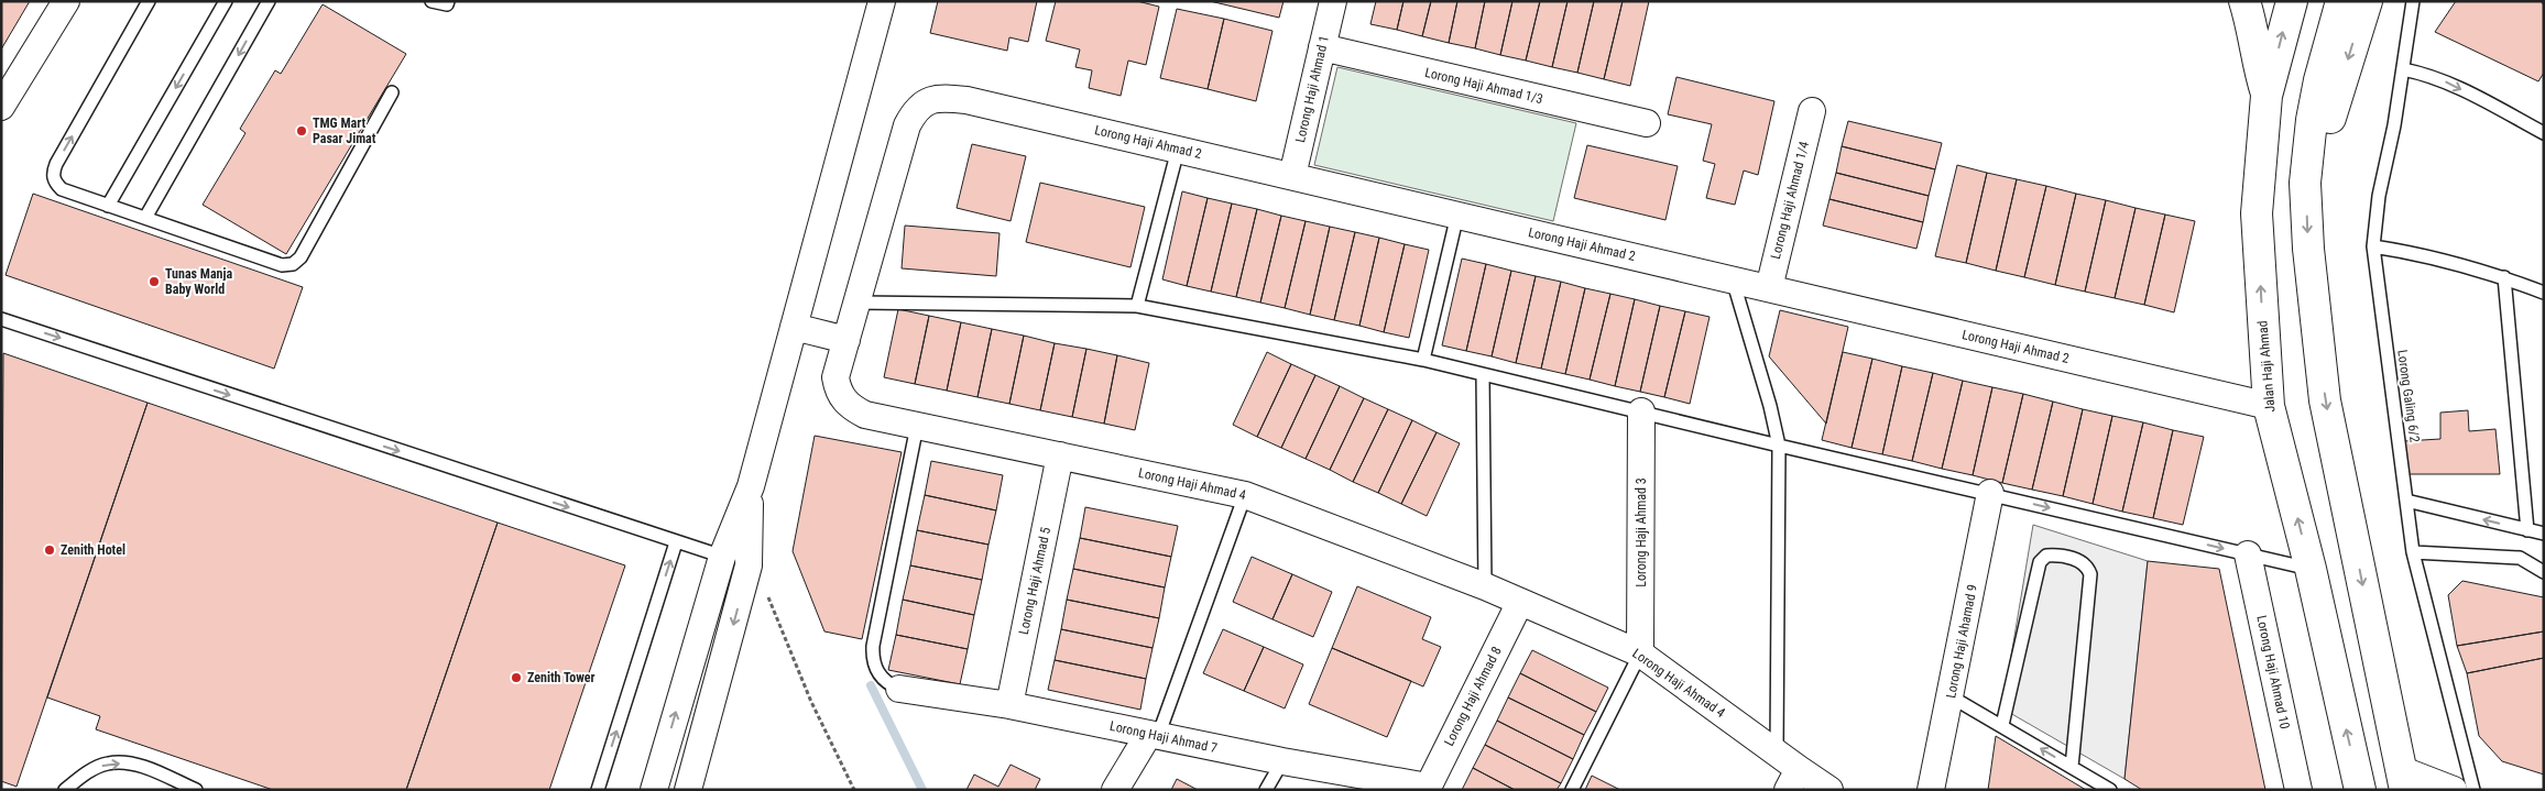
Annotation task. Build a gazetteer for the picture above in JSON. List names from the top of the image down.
{
  "streets": {
    "street": [
      "Lorong Haji Ahmad 1/3",
      "Lorong Haji Ahmad 1",
      "Lorong Haji Ahmad 2",
      "Lorong Haji Ahmad 1/4",
      "Jalan Haji Ahmad",
      "Lorong Haji Ahmad 4",
      "Lorong Haji Ahmad 3",
      "Lorong Haji Ahmad 5",
      "Lorong Haji Ahamad 9",
      "Lorong Haji Ahmad 10",
      "Lorong Haji Ahmad 8",
      "Lorong Haji Ahmad 7"
    ],
    "lane": ["Lorong Galing 6/2"]
  },
  "crossings": [
    ["Lorong Haji Ahmad 1/3", "Lorong Haji Ahmad 1"],
    ["Lorong Haji Ahmad 1", "Lorong Haji Ahmad 2"],
    ["Lorong Haji Ahmad 2", "Lorong Haji Ahmad 1/4"],
    ["Lorong Haji Ahmad 2", "Jalan Haji Ahmad"],
    ["Lorong Haji Ahmad 2", "Lorong Haji Ahmad 4"],
    ["Lorong Haji Ahmad 4", "Lorong Haji Ahmad 3"],
    ["Lorong Haji Ahmad 4", "Lorong Haji Ahmad 5"],
    ["Lorong Haji Ahmad 4", "Lorong Haji Ahmad 8"],
    ["Lorong Haji Ahmad 5", "Lorong Haji Ahmad 7"],
    ["Lorong Haji Ahmad 8", "Lorong Haji Ahmad 7"]
  ],
  "places": [
    "TMG Mart Pasar Jimat",
    "Tunas Manja Baby World",
    "Zenith Hotel",
    "Zenith Tower"
  ]
}
